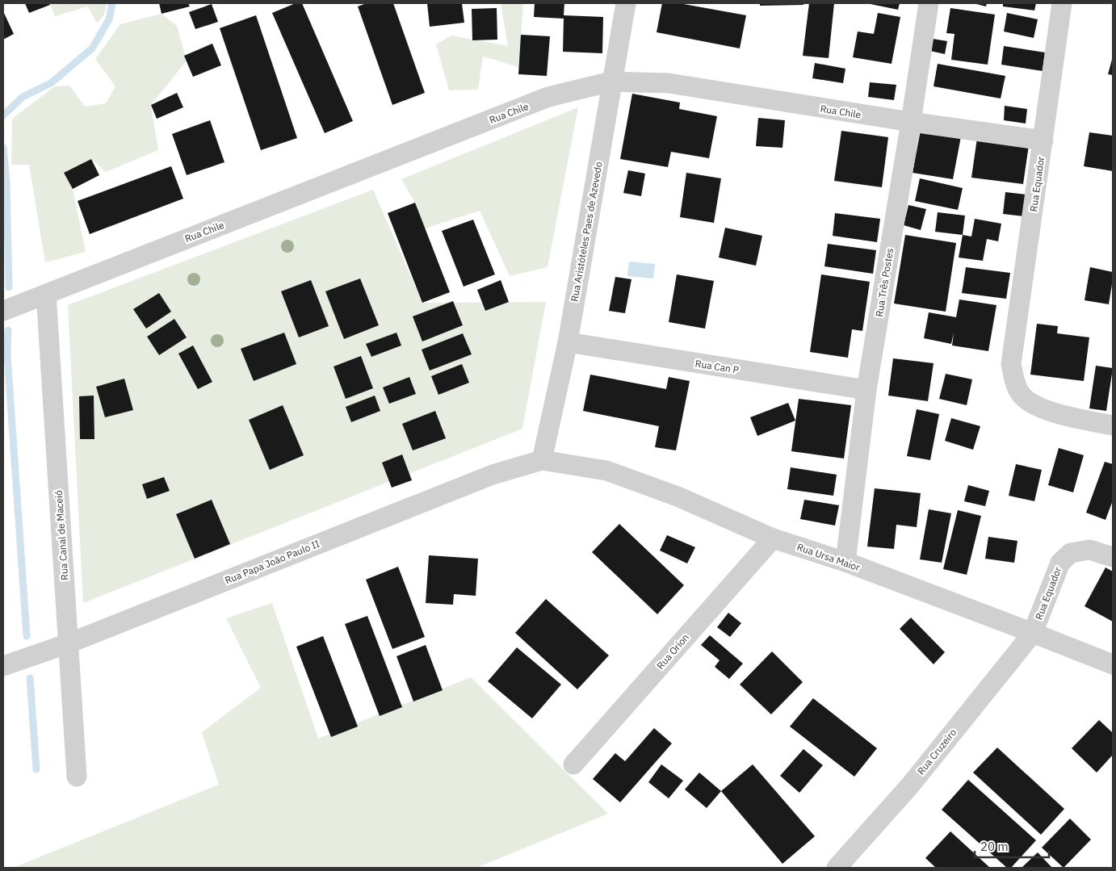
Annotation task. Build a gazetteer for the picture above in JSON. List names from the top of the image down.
{
  "streets": {
    "street": [
      "Rua Chile",
      "Rua Equador",
      "Rua Aristóteles Paes de Azevedo",
      "Rua Três Postes",
      "Rua Can P",
      "Rua Canal de Maceió",
      "Rua Ursa Maior",
      "Rua Papa João Paulo II",
      "Rua Orion",
      "Rua Cruzeiro"
    ]
  },
  "crossings": [
    ["Rua Chile", "Rua Equador"],
    ["Rua Chile", "Rua Aristóteles Paes de Azevedo"],
    ["Rua Chile", "Rua Três Postes"],
    ["Rua Chile", "Rua Canal de Maceió"],
    ["Rua Equador", "Rua Ursa Maior"],
    ["Rua Equador", "Rua Cruzeiro"],
    ["Rua Aristóteles Paes de Azevedo", "Rua Can P"],
    ["Rua Aristóteles Paes de Azevedo", "Rua Ursa Maior"],
    ["Rua Aristóteles Paes de Azevedo", "Rua Papa João Paulo II"],
    ["Rua Três Postes", "Rua Can P"],
    ["Rua Três Postes", "Rua Ursa Maior"],
    ["Rua Canal de Maceió", "Rua Papa João Paulo II"],
    ["Rua Ursa Maior", "Rua Papa João Paulo II"],
    ["Rua Ursa Maior", "Rua Orion"],
    ["Rua Ursa Maior", "Rua Cruzeiro"]
  ],
  "scale_bar": "20 m"
}
